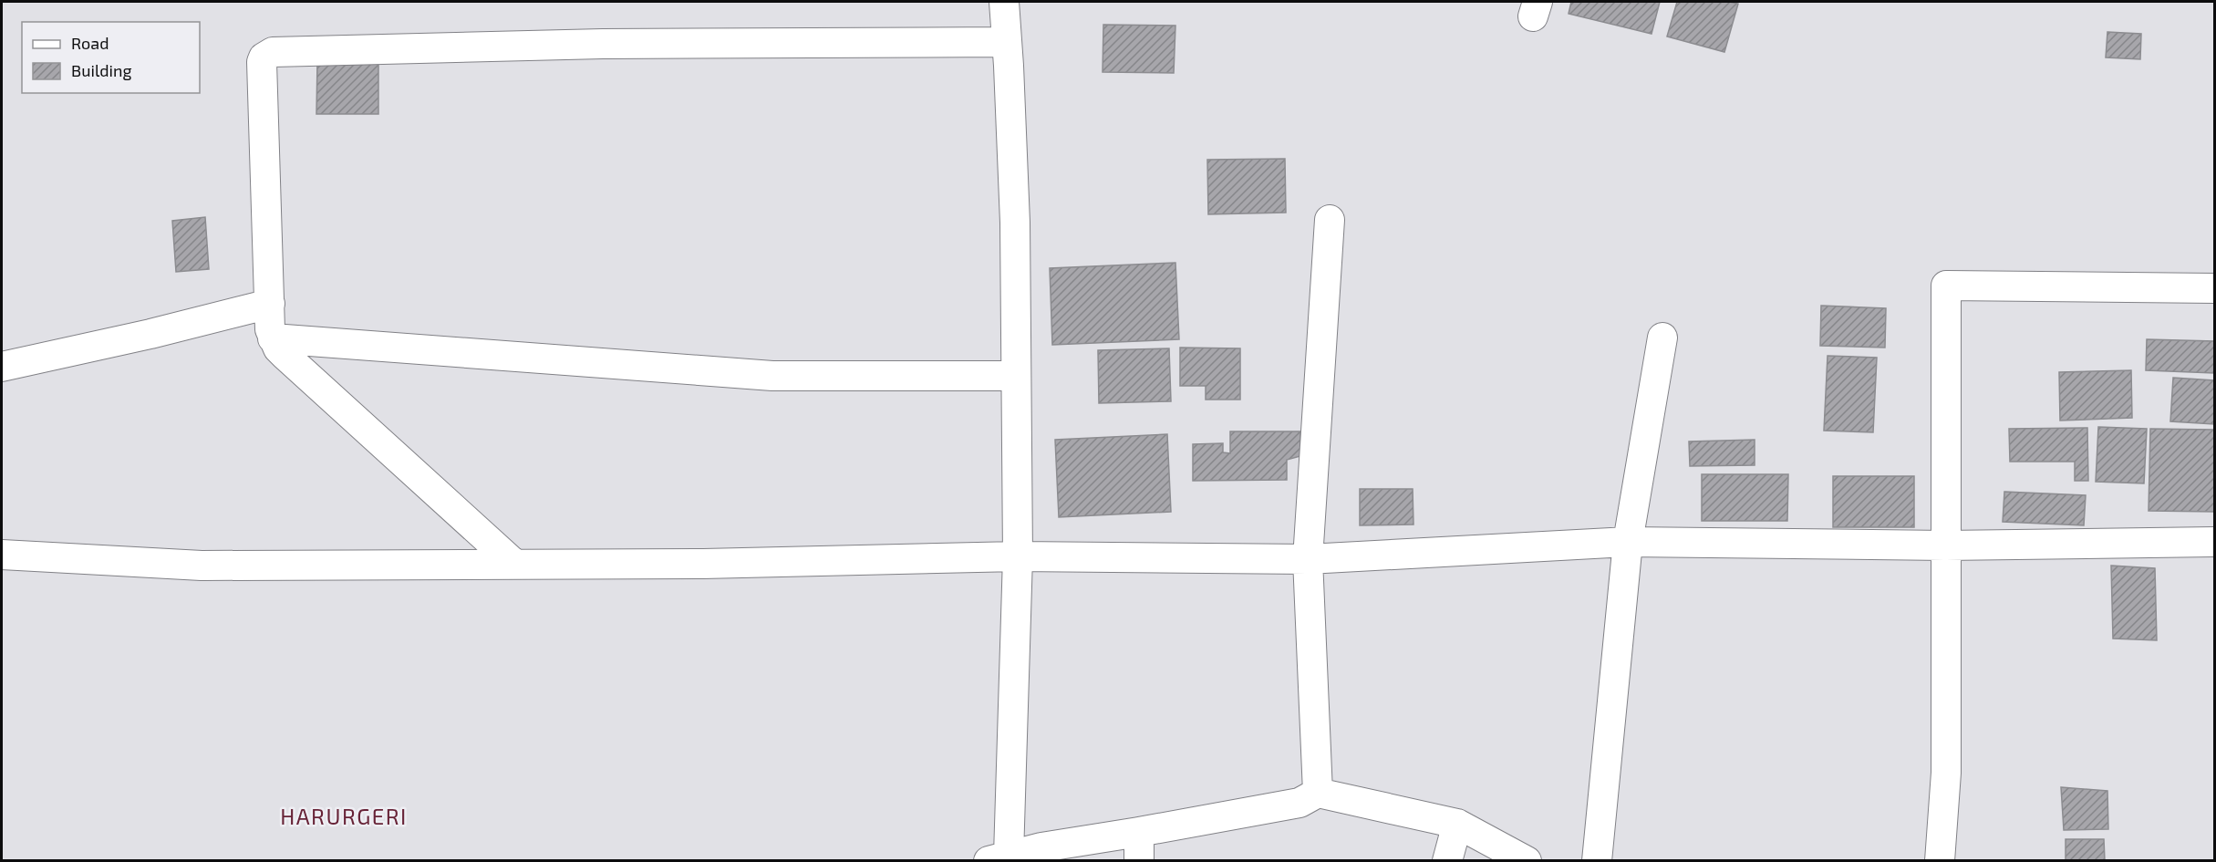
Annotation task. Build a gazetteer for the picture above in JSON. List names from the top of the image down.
{
  "districts": ["HARURGERI"],
  "legend": ["Road", "Building"]
}
